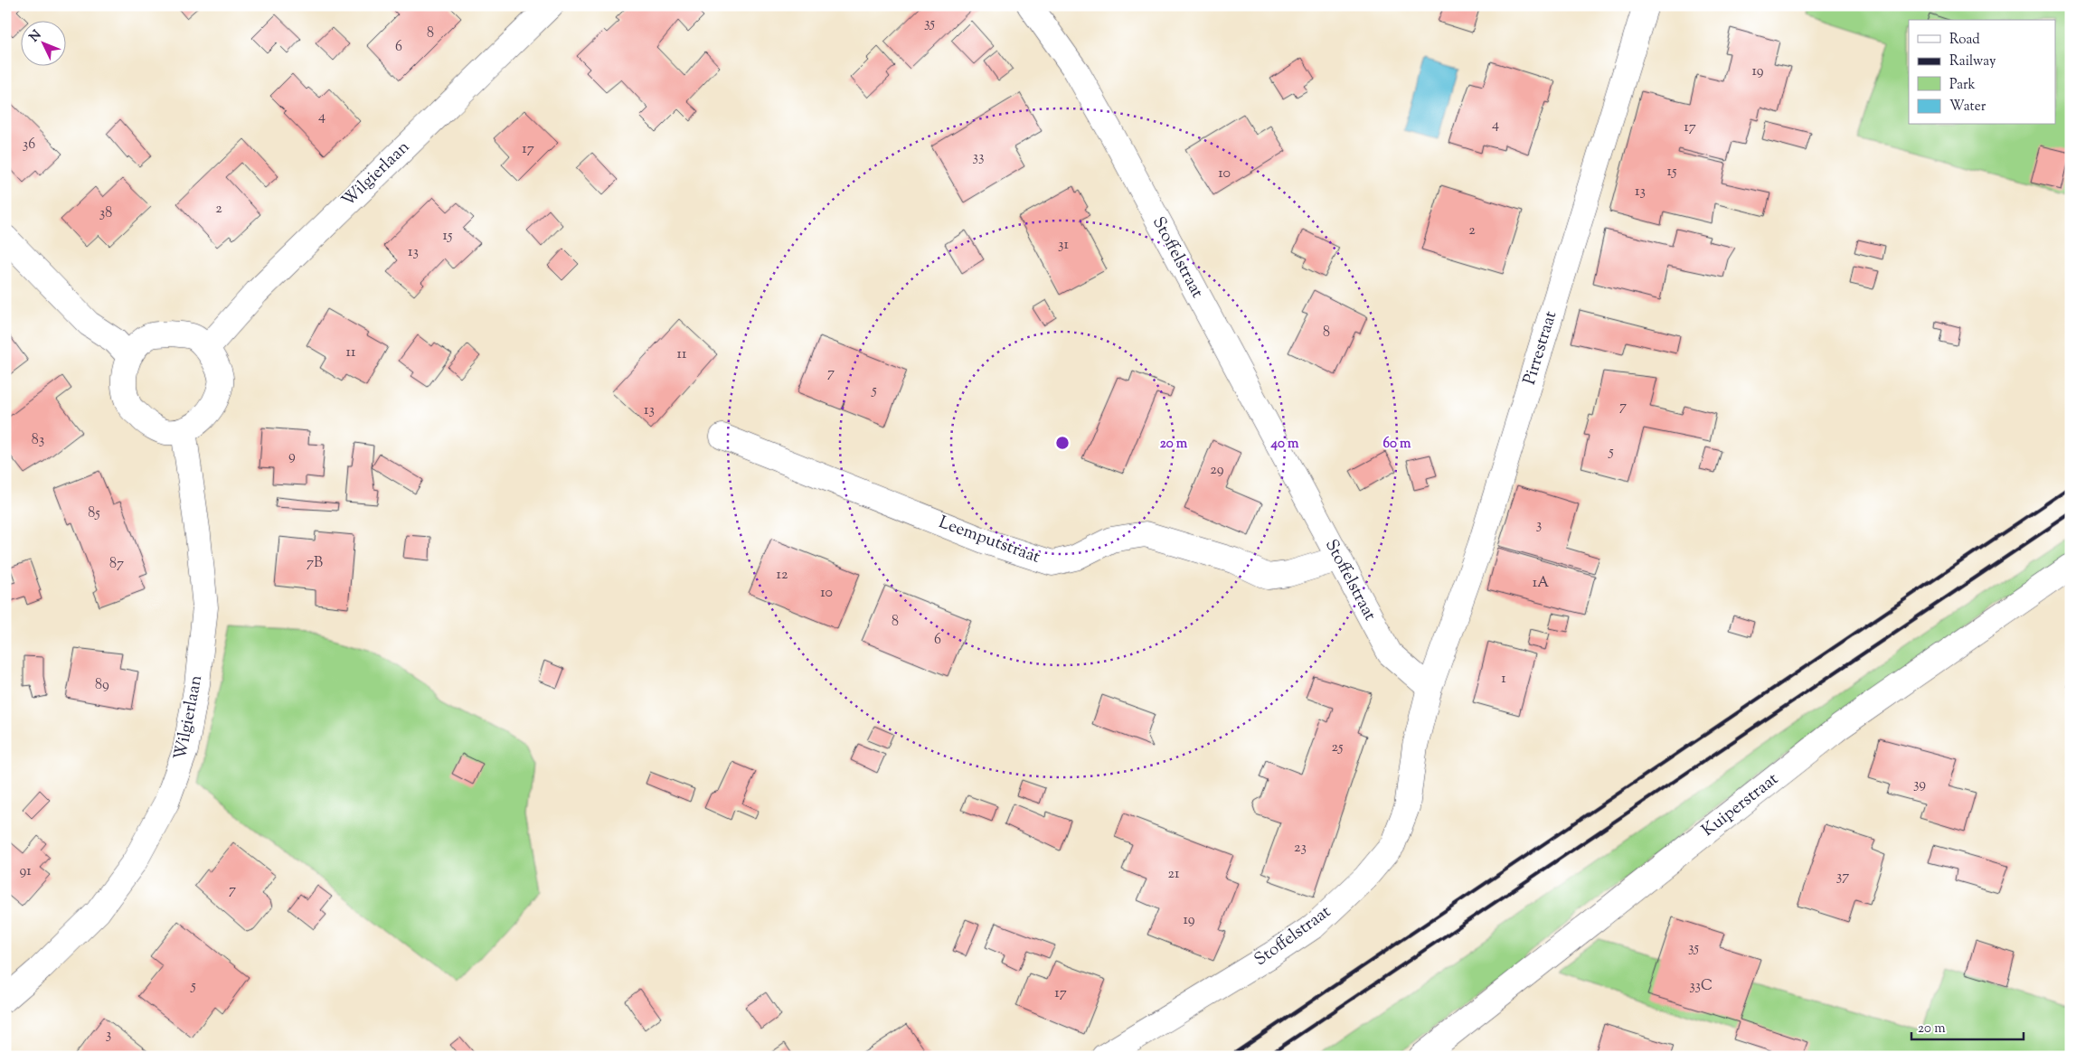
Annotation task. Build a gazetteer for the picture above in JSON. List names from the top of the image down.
{
  "streets": {
    "street": [
      "Wilgierlaan",
      "Stoffelstraat",
      "Pirrestraat",
      "Leemputstraat",
      "Kuiperstraat"
    ]
  },
  "crossings": [
    ["Stoffelstraat", "Pirrestraat"],
    ["Stoffelstraat", "Leemputstraat"]
  ],
  "house_numbers": [
    "35",
    "8",
    "6",
    "19",
    "4",
    "4",
    "17",
    "36",
    "17",
    "33",
    "15",
    "10",
    "13",
    "2",
    "38",
    "2",
    "15",
    "31",
    "13",
    "8",
    "11",
    "11",
    "7",
    "5",
    "7",
    "13",
    "83",
    "5",
    "9",
    "29",
    "85",
    "3",
    "7B",
    "87",
    "12",
    "1A",
    "10",
    "8",
    "6",
    "1",
    "89",
    "25",
    "39",
    "23",
    "91",
    "21",
    "37",
    "7",
    "19",
    "35",
    "5",
    "33C",
    "17",
    "3"
  ],
  "legend": [
    "Road",
    "Railway",
    "Park",
    "Water"
  ],
  "scale_bar": "20 m",
  "north": "top left",
  "rings": ["20 m", "40 m", "60 m"]
}
